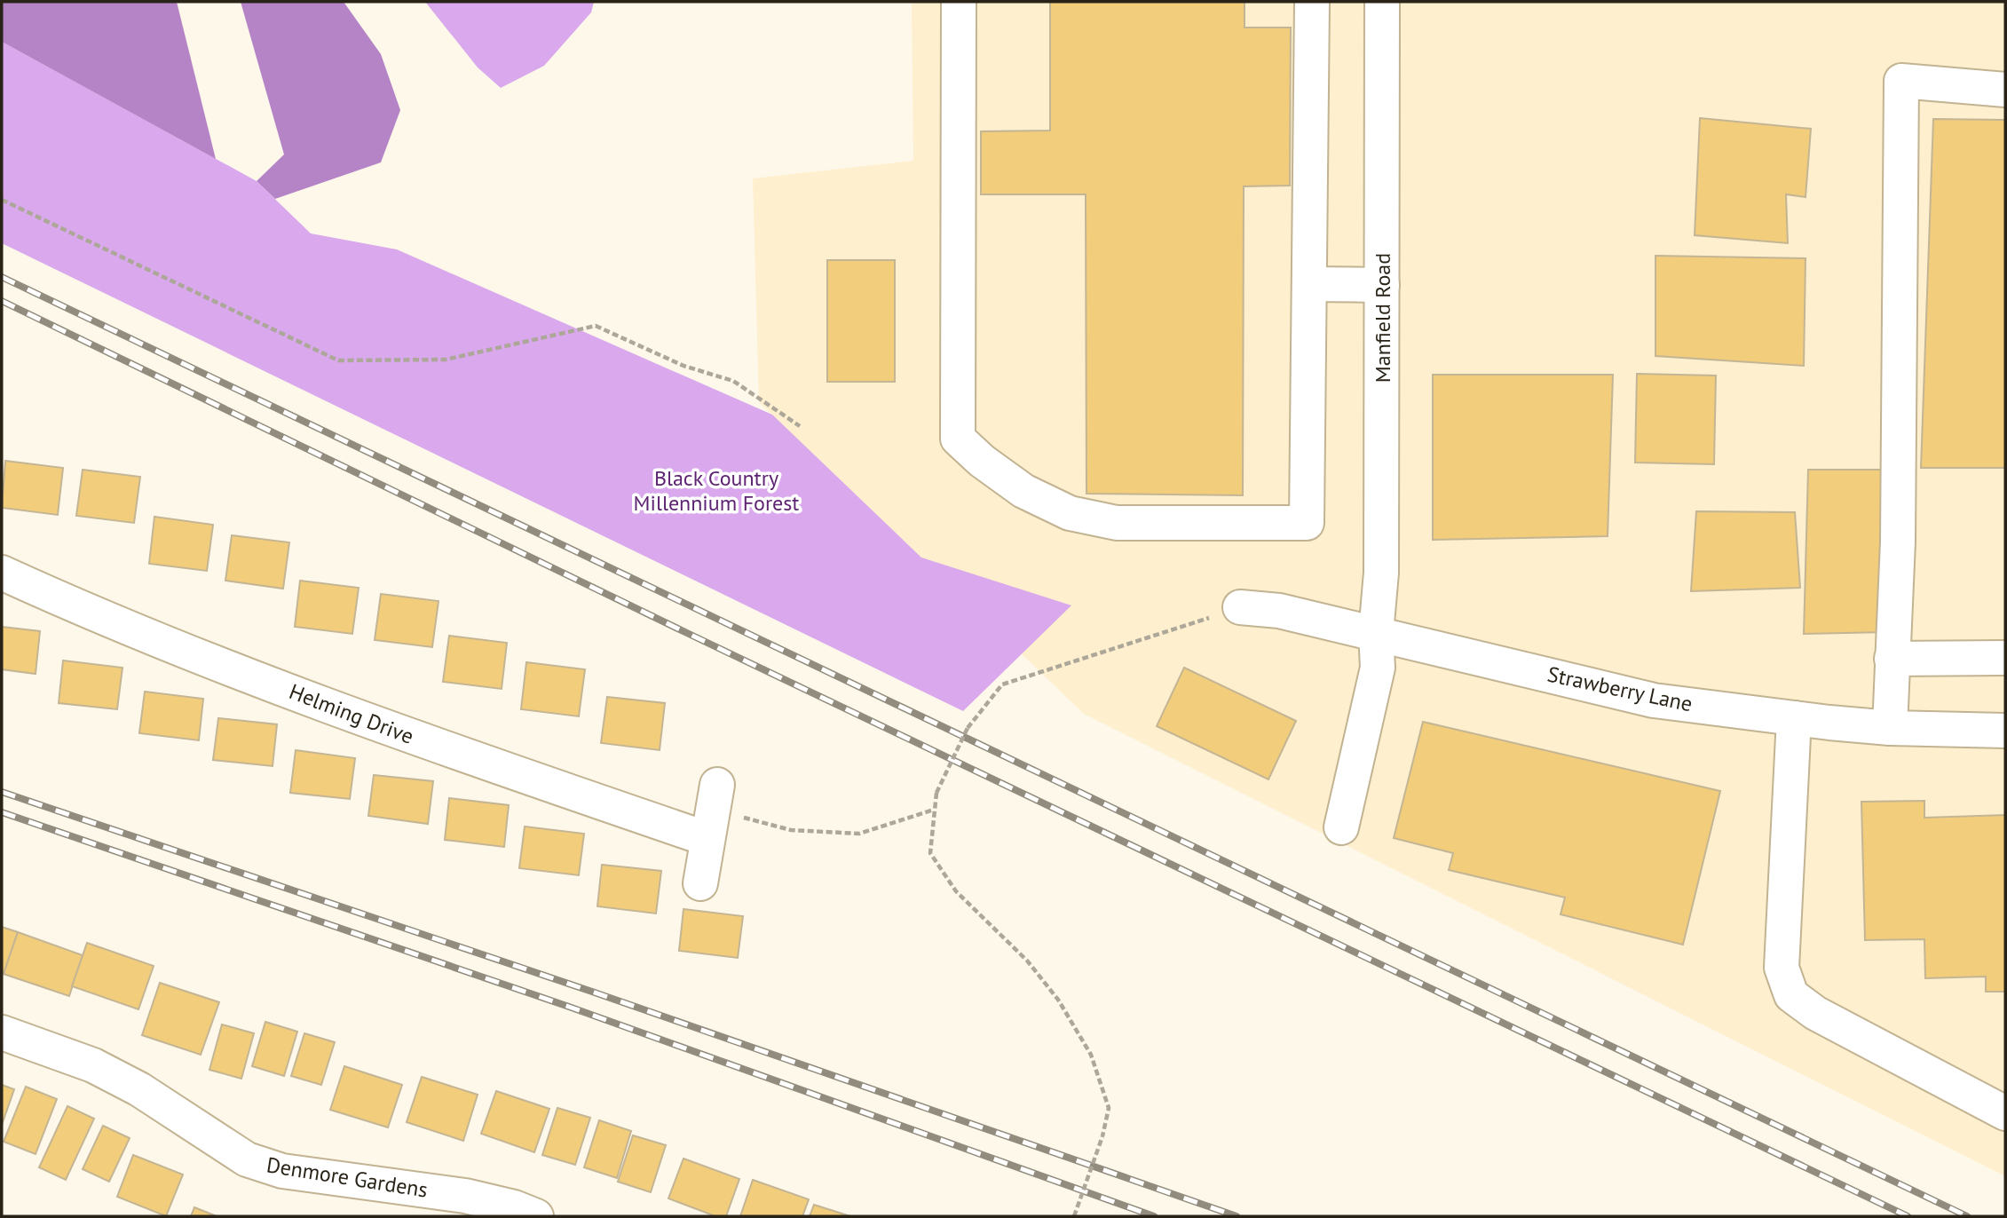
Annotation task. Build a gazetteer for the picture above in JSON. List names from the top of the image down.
{
  "streets": {
    "street": [
      "Manfield Road",
      "Strawberry Lane",
      "Helming Drive",
      "Denmore Gardens"
    ]
  },
  "crossings": [
    ["Manfield Road", "Strawberry Lane"]
  ],
  "parks": ["Black Country Millennium Forest"]
}
